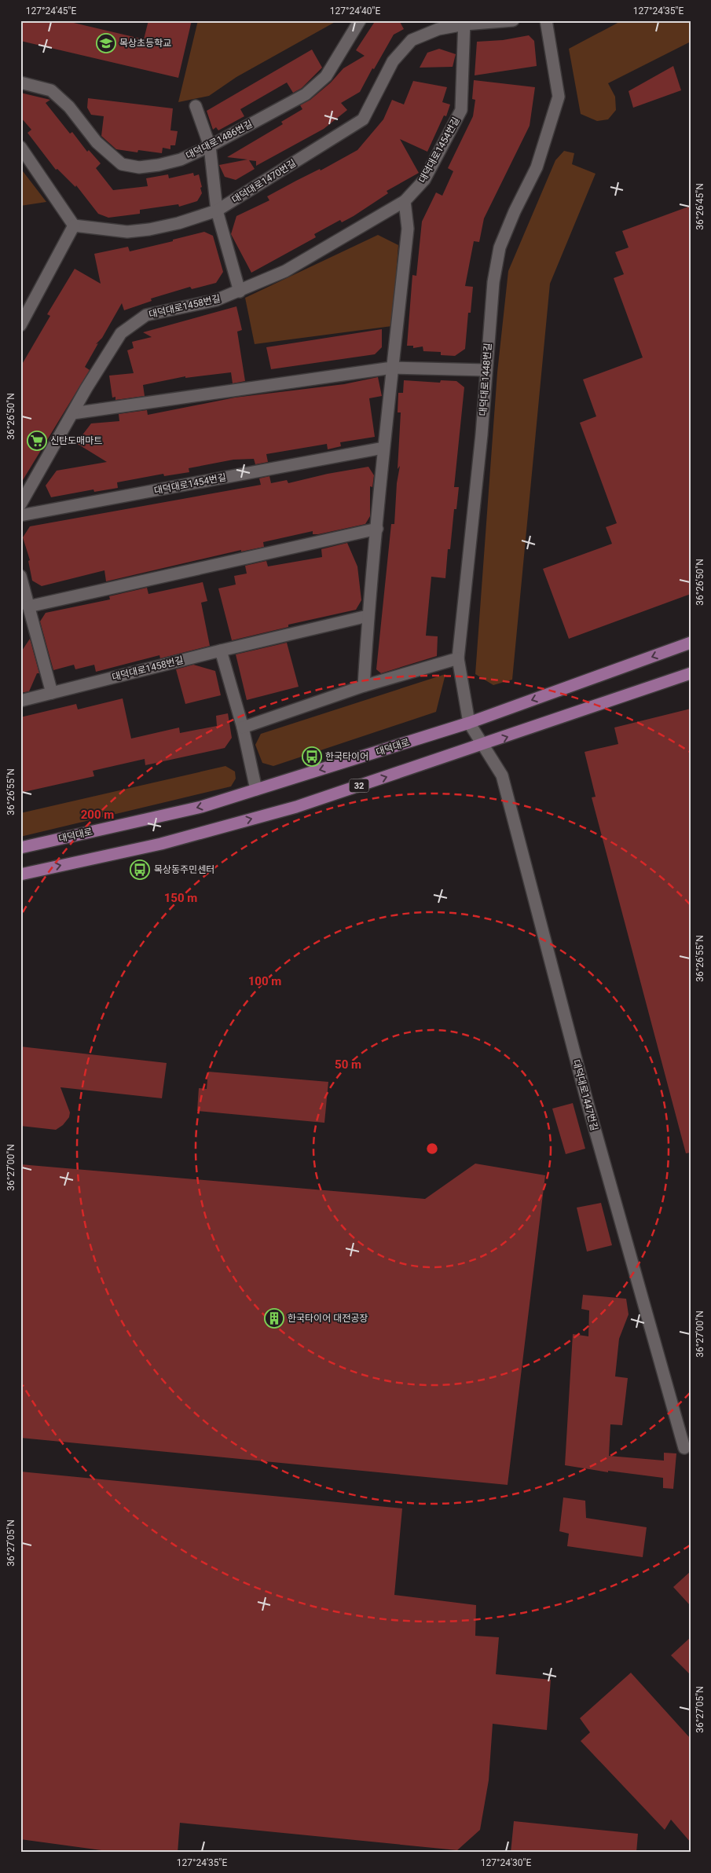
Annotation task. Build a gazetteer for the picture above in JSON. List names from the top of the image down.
{
  "streets": {
    "main road": ["대덕대로", "32"],
    "street": [
      "대덕대로1486번길",
      "대덕대로1454번길",
      "대덕대로1470번길",
      "대덕대로1458번길",
      "대덕대로1448번길",
      "대덕대로1447번길"
    ]
  },
  "crossings": [
    ["대덕대로1454번길", "대덕대로1470번길"],
    ["대덕대로1454번길", "대덕대로1458번길"],
    ["대덕대로1448번길", "대덕대로"],
    ["대덕대로1448번길", "32"],
    ["대덕대로1448번길", "대덕대로1447번길"],
    ["32", "대덕대로1447번길"]
  ],
  "places": {
    "school or university": ["목상초등학교"],
    "supermarket": ["신탄도매마트"],
    "bus stop": ["한국타이어", "목상동주민센터"],
    "building": ["한국타이어 대전공장"]
  },
  "coordinates": [
    "127°24'45\"E",
    "127°24'40\"E",
    "127°24'35\"E",
    "36°26'45\"N",
    "36°26'50\"N",
    "36°26'55\"N",
    "36°27'00\"N",
    "36°27'05\"N",
    "127°24'30\"E"
  ],
  "rings": [
    "200 m",
    "150 m",
    "100 m",
    "50 m"
  ]
}
